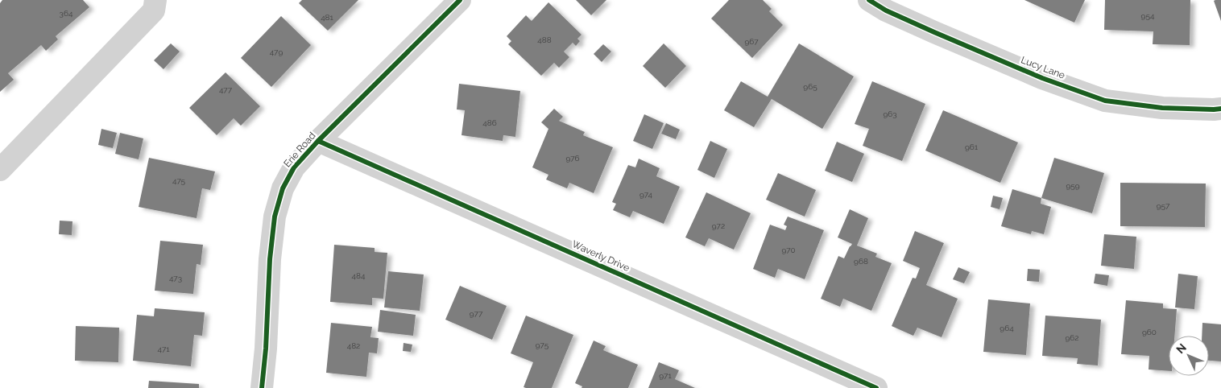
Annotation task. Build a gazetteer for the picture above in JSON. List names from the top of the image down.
{
  "streets": {
    "street": ["Lucy Lane", "Erie Road", "Waverly Drive"]
  },
  "crossings": [
    ["Erie Road", "Waverly Drive"]
  ],
  "house_numbers": [
    "364",
    "954",
    "481",
    "488",
    "967",
    "479",
    "965",
    "477",
    "963",
    "486",
    "961",
    "976",
    "475",
    "959",
    "974",
    "957",
    "972",
    "970",
    "968",
    "484",
    "473",
    "977",
    "964",
    "960",
    "962",
    "975",
    "482",
    "471",
    "971"
  ],
  "north": "top left"
}
